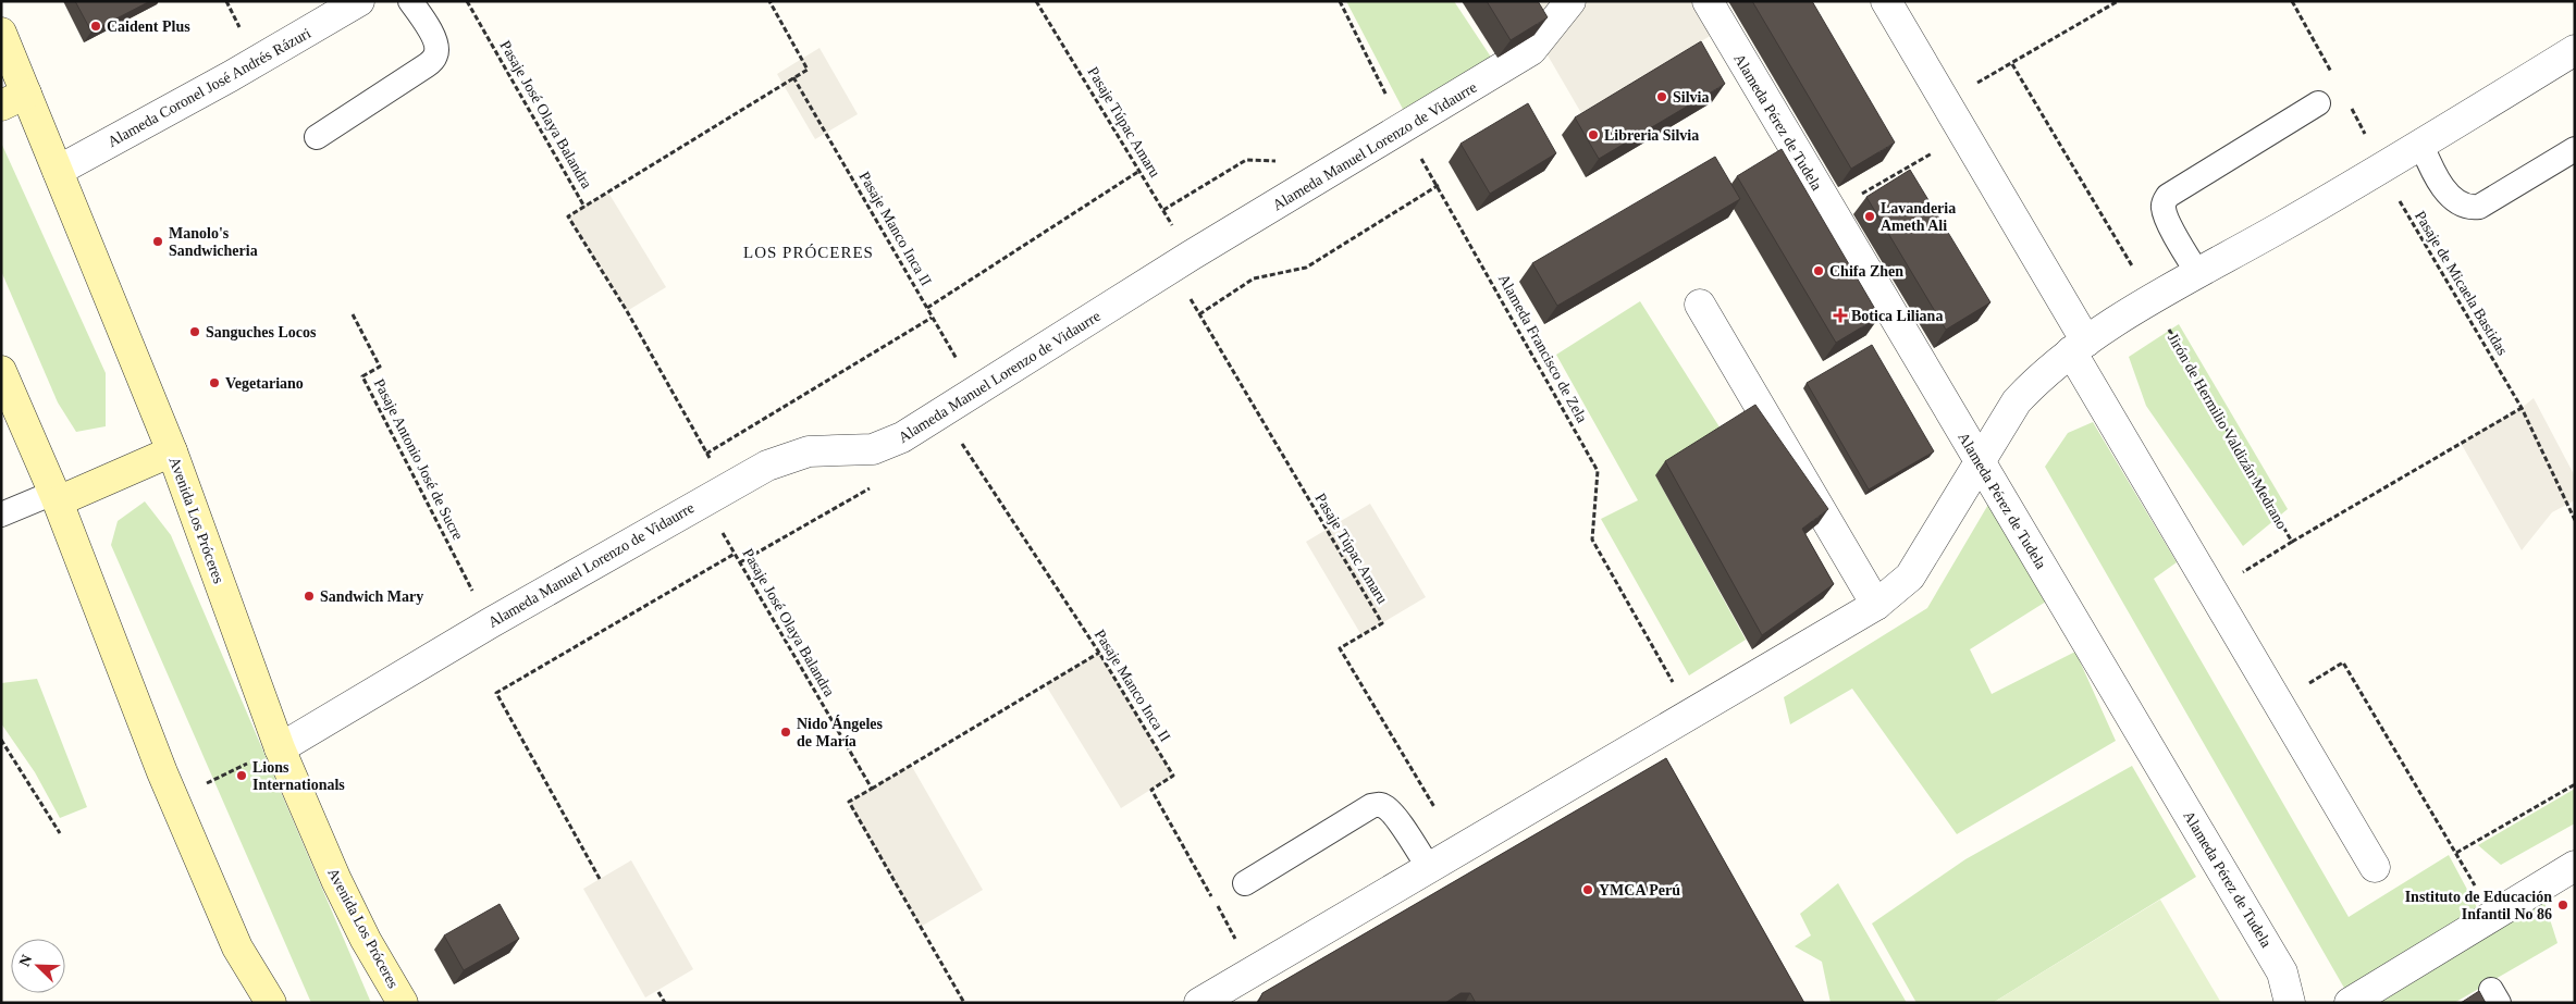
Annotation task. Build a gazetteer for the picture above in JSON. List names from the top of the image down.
{
  "streets": {
    "main road": ["Avenida Los Próceres"],
    "street": ["Alameda Coronel José Andrés Rázuri", "Alameda Pérez de Tudela", "Alameda Manuel Lorenzo de Vidaurre"],
    "path": [
      "Pasaje José Olaya Balandra",
      "Pasaje Túpac Amaru",
      "Pasaje Manco Inca II",
      "Pasaje de Micaela Bastidas",
      "Alameda Francisco de Zela",
      "Jirón de Hermilio Valdizán Medrano",
      "Pasaje Antonio José de Sucre"
    ]
  },
  "crossings": [
    ["Alameda Coronel José Andrés Rázuri", "Avenida Los Próceres"],
    ["Pasaje José Olaya Balandra", "Alameda Manuel Lorenzo de Vidaurre"],
    ["Pasaje Túpac Amaru", "Alameda Manuel Lorenzo de Vidaurre"],
    ["Alameda Manuel Lorenzo de Vidaurre", "Pasaje Manco Inca II"],
    ["Alameda Manuel Lorenzo de Vidaurre", "Alameda Francisco de Zela"],
    ["Alameda Manuel Lorenzo de Vidaurre", "Pasaje Antonio José de Sucre"],
    ["Alameda Manuel Lorenzo de Vidaurre", "Avenida Los Próceres"]
  ],
  "districts": ["LOS PRÓCERES"],
  "places": {
    "other": [
      "Caident Plus",
      "Silvia",
      "Libreria Silvia",
      "Lavanderia Ameth Ali",
      "Manolo's Sandwicheria",
      "Chifa Zhen",
      "Sanguches Locos",
      "Vegetariano",
      "Sandwich Mary",
      "Nido Ángeles de María",
      "Lions Internationals",
      "YMCA Perú",
      "Instituto de Educación Infantil No 86"
    ],
    "health": ["Botica Liliana"]
  },
  "north": "top left"
}
